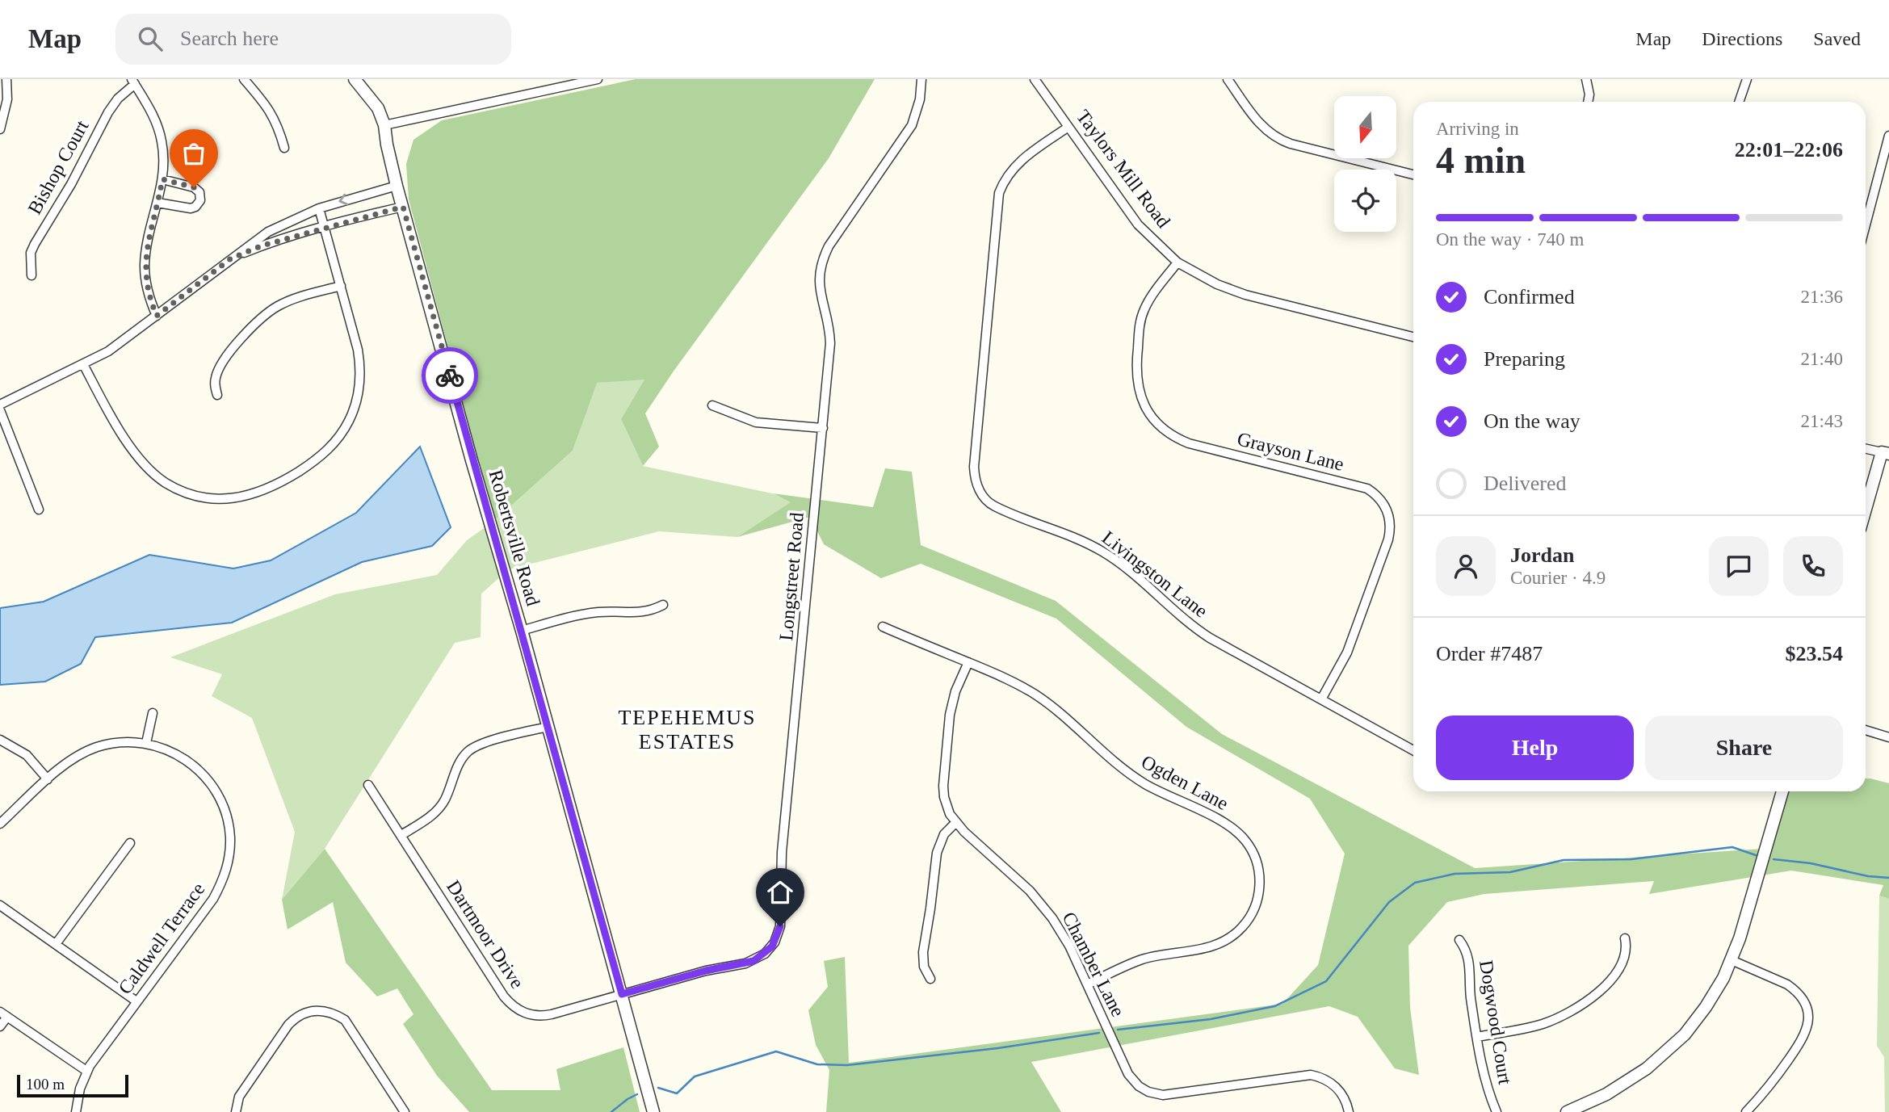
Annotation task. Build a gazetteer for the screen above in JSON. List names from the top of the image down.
{
  "streets": {
    "street": [
      "Bishop Court",
      "Taylors Mill Road",
      "Grayson Lane",
      "Robertsville Road",
      "Livingston Lane",
      "Longstreet Road",
      "Ogden Lane",
      "Dartmoor Drive",
      "Caldwell Terrace",
      "Chamber Lane",
      "Dogwood Court"
    ]
  },
  "crossings": [
    ["Taylors Mill Road", "Grayson Lane"],
    ["Taylors Mill Road", "Livingston Lane"],
    ["Grayson Lane", "Livingston Lane"],
    ["Robertsville Road", "Longstreet Road"],
    ["Robertsville Road", "Dartmoor Drive"],
    ["Longstreet Road", "Dartmoor Drive"],
    ["Ogden Lane", "Chamber Lane"]
  ],
  "districts": ["TEPEHEMUS ESTATES"],
  "scale_bar": "100 m",
  "north": "bottom",
  "page": {
    "header": "Map",
    "search": "Search here",
    "nav": ["Map", "Directions", "Saved"],
    "heading": ["4 min", "Arriving in", "22:01–22:06"],
    "panel": [
      "Jordan",
      "Courier · 4.9",
      "Order #7487",
      "$23.54"
    ],
    "bar": "On the way · 740 m",
    "list": [
      ["Confirmed", "21:36"],
      ["Preparing", "21:40"],
      ["On the way", "21:43"],
      "Delivered"
    ],
    "buttons": ["Help", "Share"],
    "scale": "100 m"
  }
}
